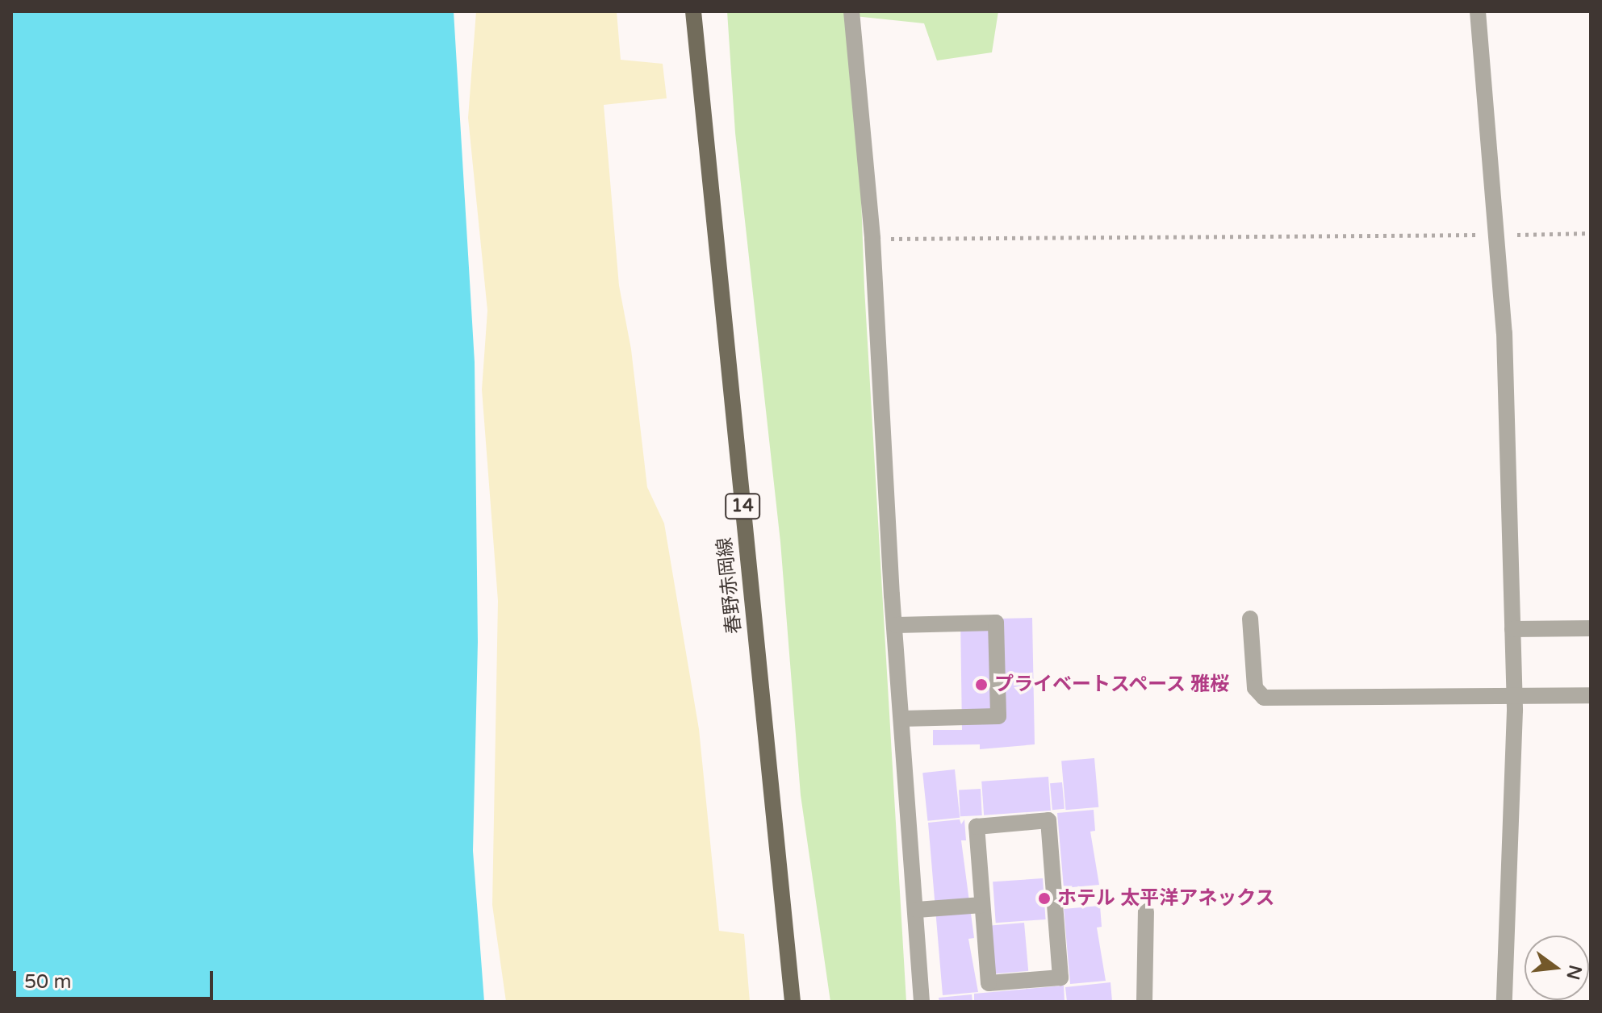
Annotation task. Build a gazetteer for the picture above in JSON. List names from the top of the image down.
{
  "streets": {
    "main road": ["14", "春野赤岡線"]
  },
  "places": ["プライベートスペース 雅桜", "ホテル 太平洋アネックス"],
  "scale_bar": "50 m",
  "north": "right"
}
